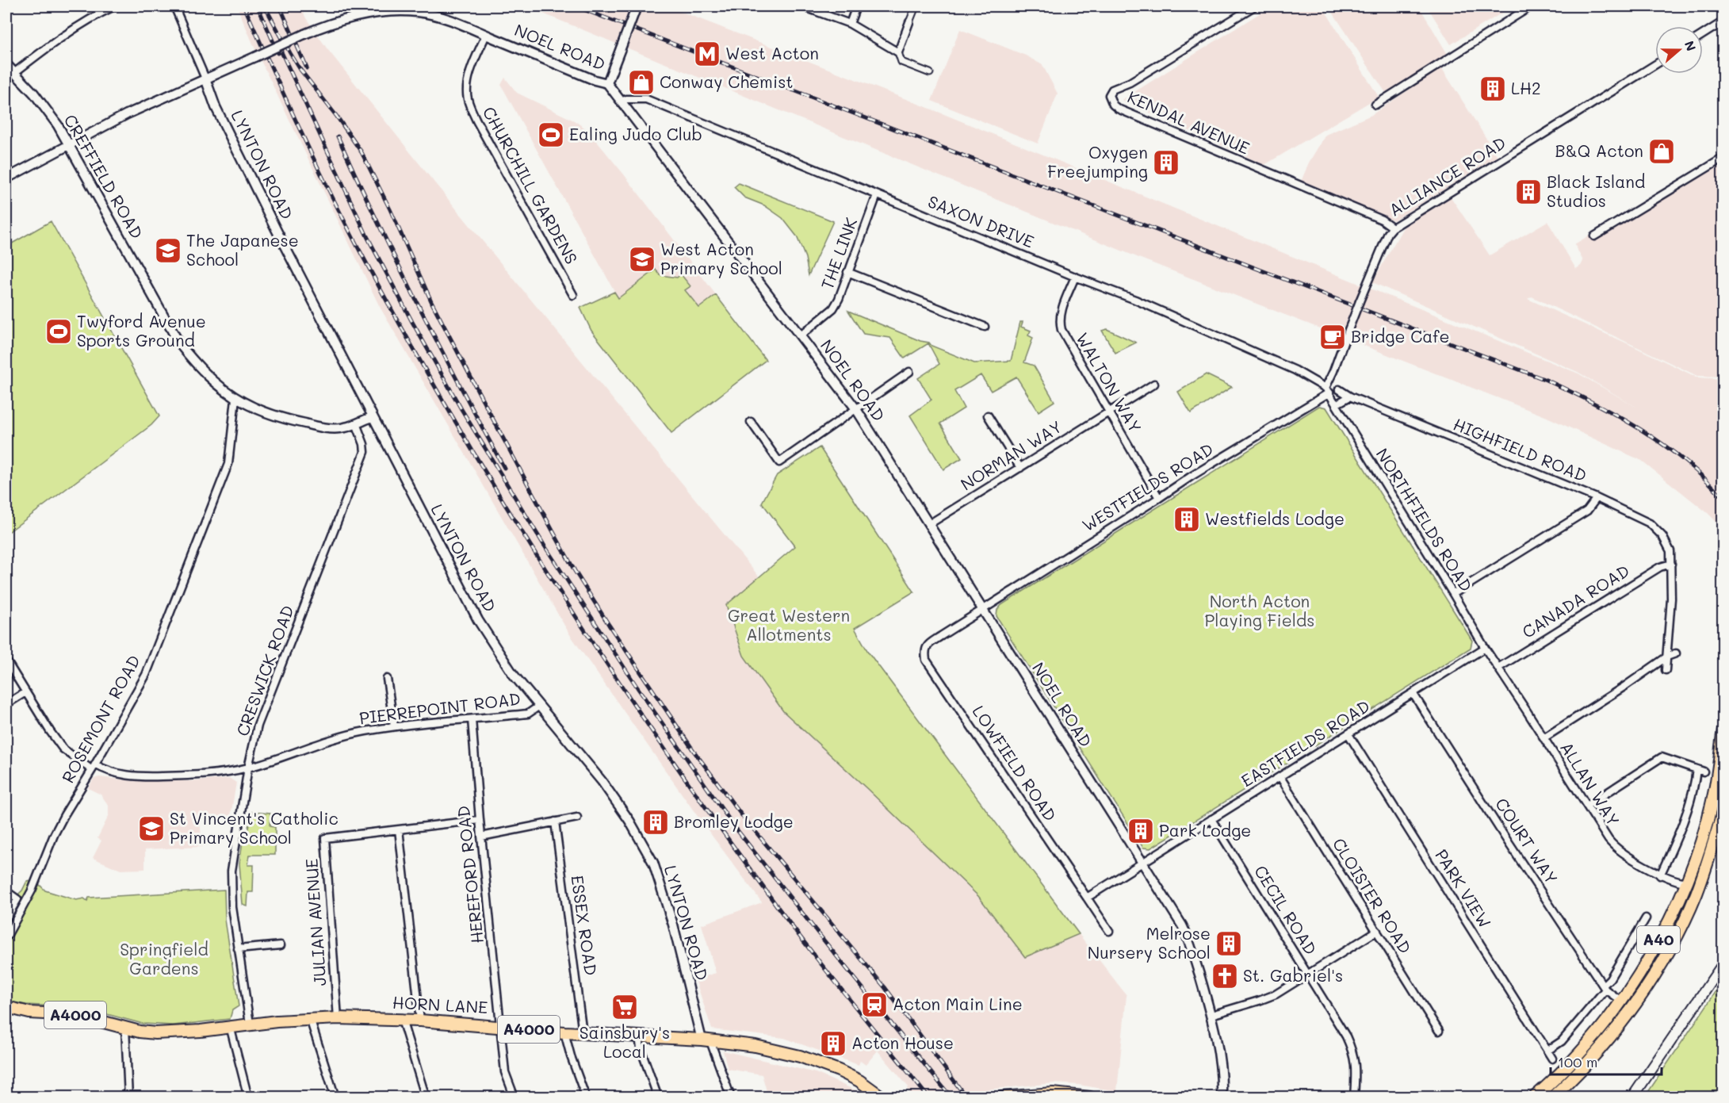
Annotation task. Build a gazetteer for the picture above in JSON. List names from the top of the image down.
{
  "streets": {
    "main road": ["A40", "HORN LANE", "A4000"],
    "street": [
      "NOEL ROAD",
      "KENDAL AVENUE",
      "LYNTON ROAD",
      "CREFFIELD ROAD",
      "ALLIANCE ROAD",
      "CHURCHILL GARDENS",
      "SAXON DRIVE",
      "THE LINK",
      "WALTON WAY",
      "HIGHFIELD ROAD",
      "NORMAN WAY",
      "WESTFIELDS ROAD",
      "NORTHFIELDS ROAD",
      "CANADA ROAD",
      "CRESWICK ROAD",
      "PIERREPOINT ROAD",
      "ROSEMONT ROAD",
      "EASTFIELDS ROAD",
      "LOWFIELD ROAD",
      "ALLAN WAY",
      "COURT WAY",
      "HEREFORD ROAD",
      "PARK VIEW",
      "CLOISTER ROAD",
      "CECIL ROAD",
      "JULIAN AVENUE",
      "ESSEX ROAD"
    ]
  },
  "crossings": [
    ["NOEL ROAD", "LYNTON ROAD"],
    ["NOEL ROAD", "CREFFIELD ROAD"],
    ["NOEL ROAD", "CHURCHILL GARDENS"],
    ["NOEL ROAD", "SAXON DRIVE"],
    ["NOEL ROAD", "THE LINK"],
    ["NOEL ROAD", "NORMAN WAY"],
    ["NOEL ROAD", "WESTFIELDS ROAD"],
    ["NOEL ROAD", "EASTFIELDS ROAD"],
    ["NOEL ROAD", "LOWFIELD ROAD"],
    ["KENDAL AVENUE", "ALLIANCE ROAD"],
    ["LYNTON ROAD", "CREFFIELD ROAD"],
    ["LYNTON ROAD", "PIERREPOINT ROAD"],
    ["LYNTON ROAD", "HORN LANE"],
    ["CREFFIELD ROAD", "CRESWICK ROAD"],
    ["CREFFIELD ROAD", "ROSEMONT ROAD"],
    ["ALLIANCE ROAD", "SAXON DRIVE"],
    ["ALLIANCE ROAD", "WESTFIELDS ROAD"],
    ["ALLIANCE ROAD", "NORTHFIELDS ROAD"],
    ["SAXON DRIVE", "THE LINK"],
    ["SAXON DRIVE", "WALTON WAY"],
    ["SAXON DRIVE", "WESTFIELDS ROAD"],
    ["SAXON DRIVE", "NORTHFIELDS ROAD"],
    ["WALTON WAY", "NORMAN WAY"],
    ["WALTON WAY", "WESTFIELDS ROAD"],
    ["HIGHFIELD ROAD", "NORTHFIELDS ROAD"],
    ["WESTFIELDS ROAD", "NORTHFIELDS ROAD"],
    ["WESTFIELDS ROAD", "LOWFIELD ROAD"],
    ["NORTHFIELDS ROAD", "CANADA ROAD"],
    ["NORTHFIELDS ROAD", "EASTFIELDS ROAD"],
    ["NORTHFIELDS ROAD", "ALLAN WAY"],
    ["CANADA ROAD", "ALLAN WAY"],
    ["CRESWICK ROAD", "PIERREPOINT ROAD"],
    ["CRESWICK ROAD", "HORN LANE"],
    ["PIERREPOINT ROAD", "ROSEMONT ROAD"],
    ["PIERREPOINT ROAD", "HEREFORD ROAD"],
    ["EASTFIELDS ROAD", "COURT WAY"],
    ["EASTFIELDS ROAD", "PARK VIEW"],
    ["EASTFIELDS ROAD", "CLOISTER ROAD"],
    ["EASTFIELDS ROAD", "CECIL ROAD"],
    ["ALLAN WAY", "A40"],
    ["COURT WAY", "A40"],
    ["HEREFORD ROAD", "JULIAN AVENUE"],
    ["HEREFORD ROAD", "HORN LANE"],
    ["JULIAN AVENUE", "HORN LANE"],
    ["ESSEX ROAD", "HORN LANE"]
  ],
  "parks": ["North Acton Playing Fields", "Great Western Allotments", "Springfield Gardens"],
  "places": {
    "metro station": ["West Acton"],
    "shop": ["Conway Chemist", "B&Q Acton"],
    "building": [
      "LH2",
      "Oxygen Freejumping",
      "Black Island Studios",
      "Westfields Lodge",
      "Bromley Lodge",
      "Park Lodge",
      "Melrose Nursery School",
      "Acton House"
    ],
    "sports": ["Ealing Judo Club", "Twyford Avenue Sports Ground"],
    "school or university": ["The Japanese School", "West Acton Primary School", "St Vincent's Catholic Primary School"],
    "cafe": ["Bridge Cafe"],
    "church": ["St. Gabriel's"],
    "station": ["Acton Main Line"],
    "supermarket": ["Sainsbury's Local"]
  },
  "scale_bar": "100 m",
  "north": "right"
}
